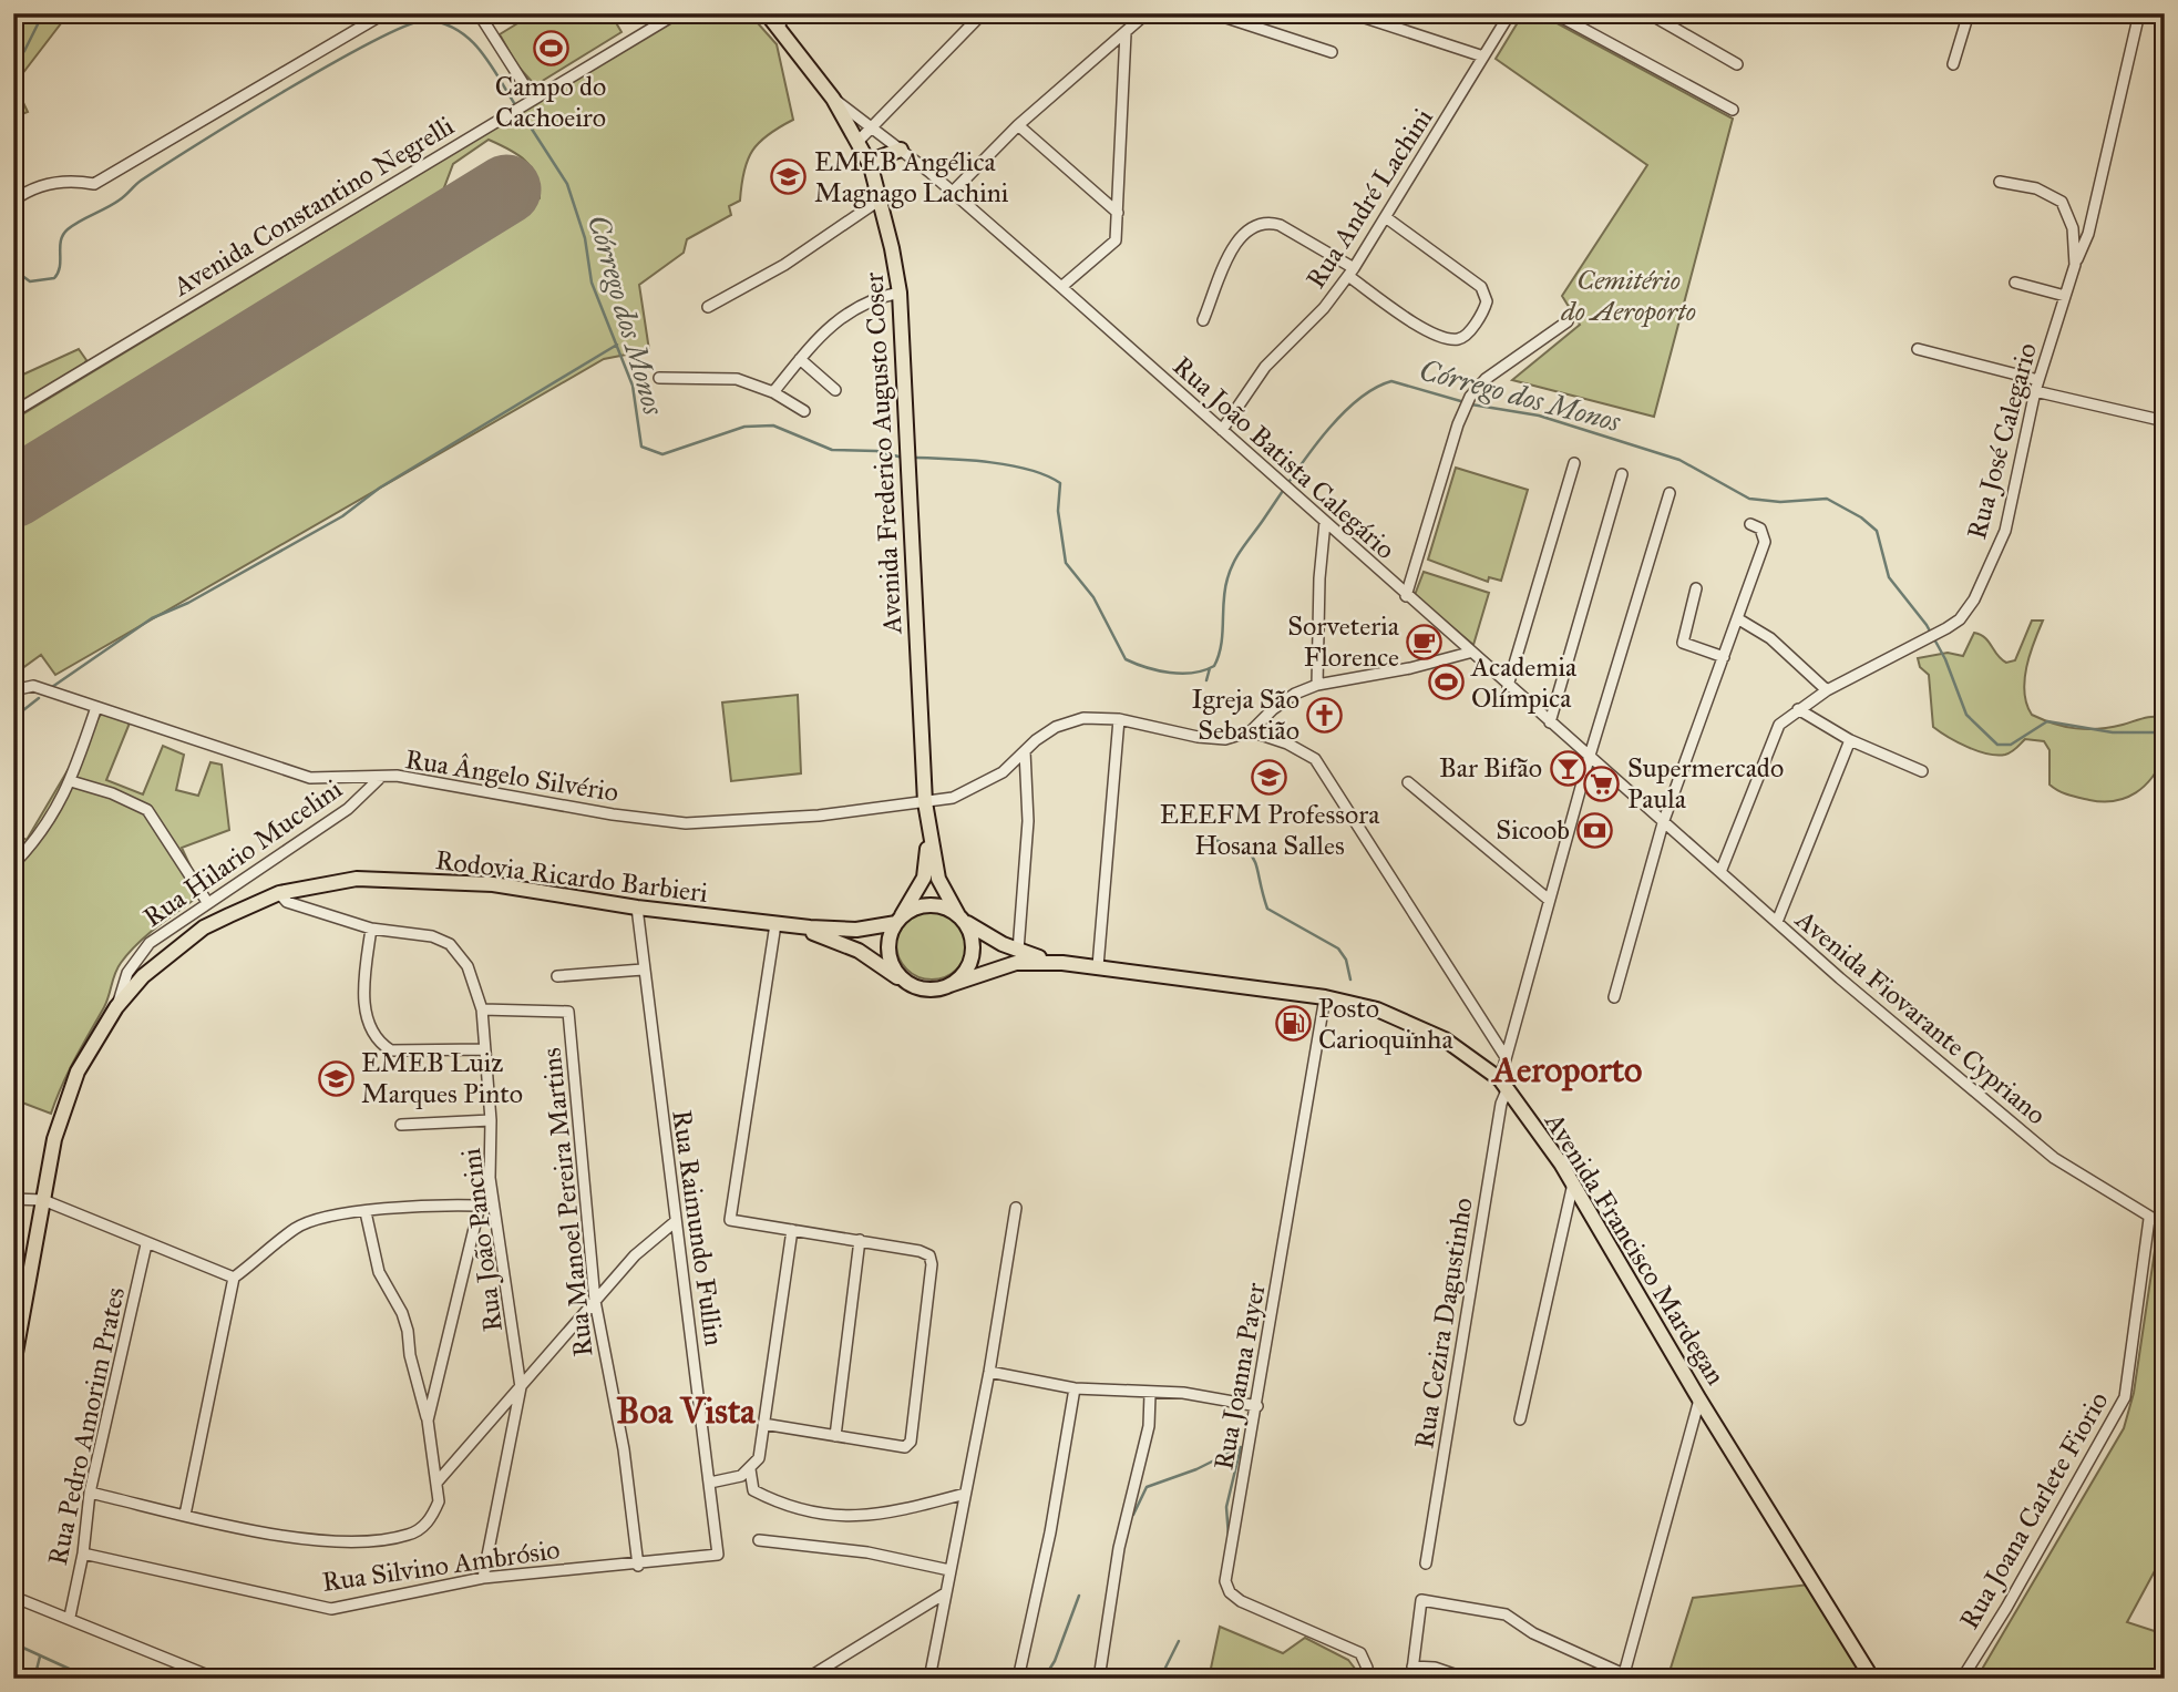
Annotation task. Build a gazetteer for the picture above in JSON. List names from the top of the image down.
{
  "streets": {
    "main road": ["Avenida Frederico Augusto Coser", "Rodovia Ricardo Barbieri", "Avenida Francisco Mardegan"],
    "street": [
      "Rua André Lachini",
      "Avenida Constantino Negrelli",
      "Rua José Calegario",
      "Rua João Batista Calegário",
      "Rua Ângelo Silvério",
      "Rua Hilario Mucelini",
      "Avenida Fiovarante Cypriano",
      "Rua Manoel Pereira Martins",
      "Rua Raimundo Fullin",
      "Rua João Pancini",
      "Rua Cezira Dagustinho",
      "Rua Joanna Payer",
      "Rua Pedro Amorim Prates",
      "Rua Joana Carlete Fiorio",
      "Rua Silvino Ambrósio"
    ]
  },
  "crossings": [
    ["Rua André Lachini", "Rua João Batista Calegário"],
    ["Rua José Calegario", "Avenida Fiovarante Cypriano"],
    ["Avenida Frederico Augusto Coser", "Rua João Batista Calegário"],
    ["Avenida Frederico Augusto Coser", "Rua Ângelo Silvério"],
    ["Avenida Frederico Augusto Coser", "Avenida Francisco Mardegan"],
    ["Rua João Batista Calegário", "Avenida Fiovarante Cypriano"],
    ["Rua João Batista Calegário", "Rua Cezira Dagustinho"],
    ["Rua Ângelo Silvério", "Rua Hilario Mucelini"],
    ["Rua Hilario Mucelini", "Rodovia Ricardo Barbieri"],
    ["Rodovia Ricardo Barbieri", "Rua Raimundo Fullin"],
    ["Rodovia Ricardo Barbieri", "Rua João Pancini"],
    ["Avenida Fiovarante Cypriano", "Rua Joana Carlete Fiorio"],
    ["Rua Manoel Pereira Martins", "Rua João Pancini"],
    ["Rua Manoel Pereira Martins", "Rua Silvino Ambrósio"],
    ["Rua Raimundo Fullin", "Rua Silvino Ambrósio"],
    ["Rua João Pancini", "Rua Silvino Ambrósio"],
    ["Avenida Francisco Mardegan", "Rua Cezira Dagustinho"],
    ["Avenida Francisco Mardegan", "Rua Joanna Payer"],
    ["Rua Pedro Amorim Prates", "Rua Silvino Ambrósio"]
  ],
  "districts": ["Aeroporto", "Boa Vista"],
  "water": ["Córrego dos Monos"],
  "parks": ["Cemitério do Aeroporto"],
  "places": {
    "sports": ["Campo do Cachoeiro", "Academia Olímpica"],
    "school or university": ["EMEB Angélica Magnago Lachini", "EEEFM Professora Hosana Salles", "EMEB Luiz Marques Pinto"],
    "cafe": ["Sorveteria Florence"],
    "church": ["Igreja São Sebastião"],
    "bar": ["Bar Bifão"],
    "supermarket": ["Supermercado Paula"],
    "bank": ["Sicoob"],
    "fuel station": ["Posto Carioquinha"]
  }
}
